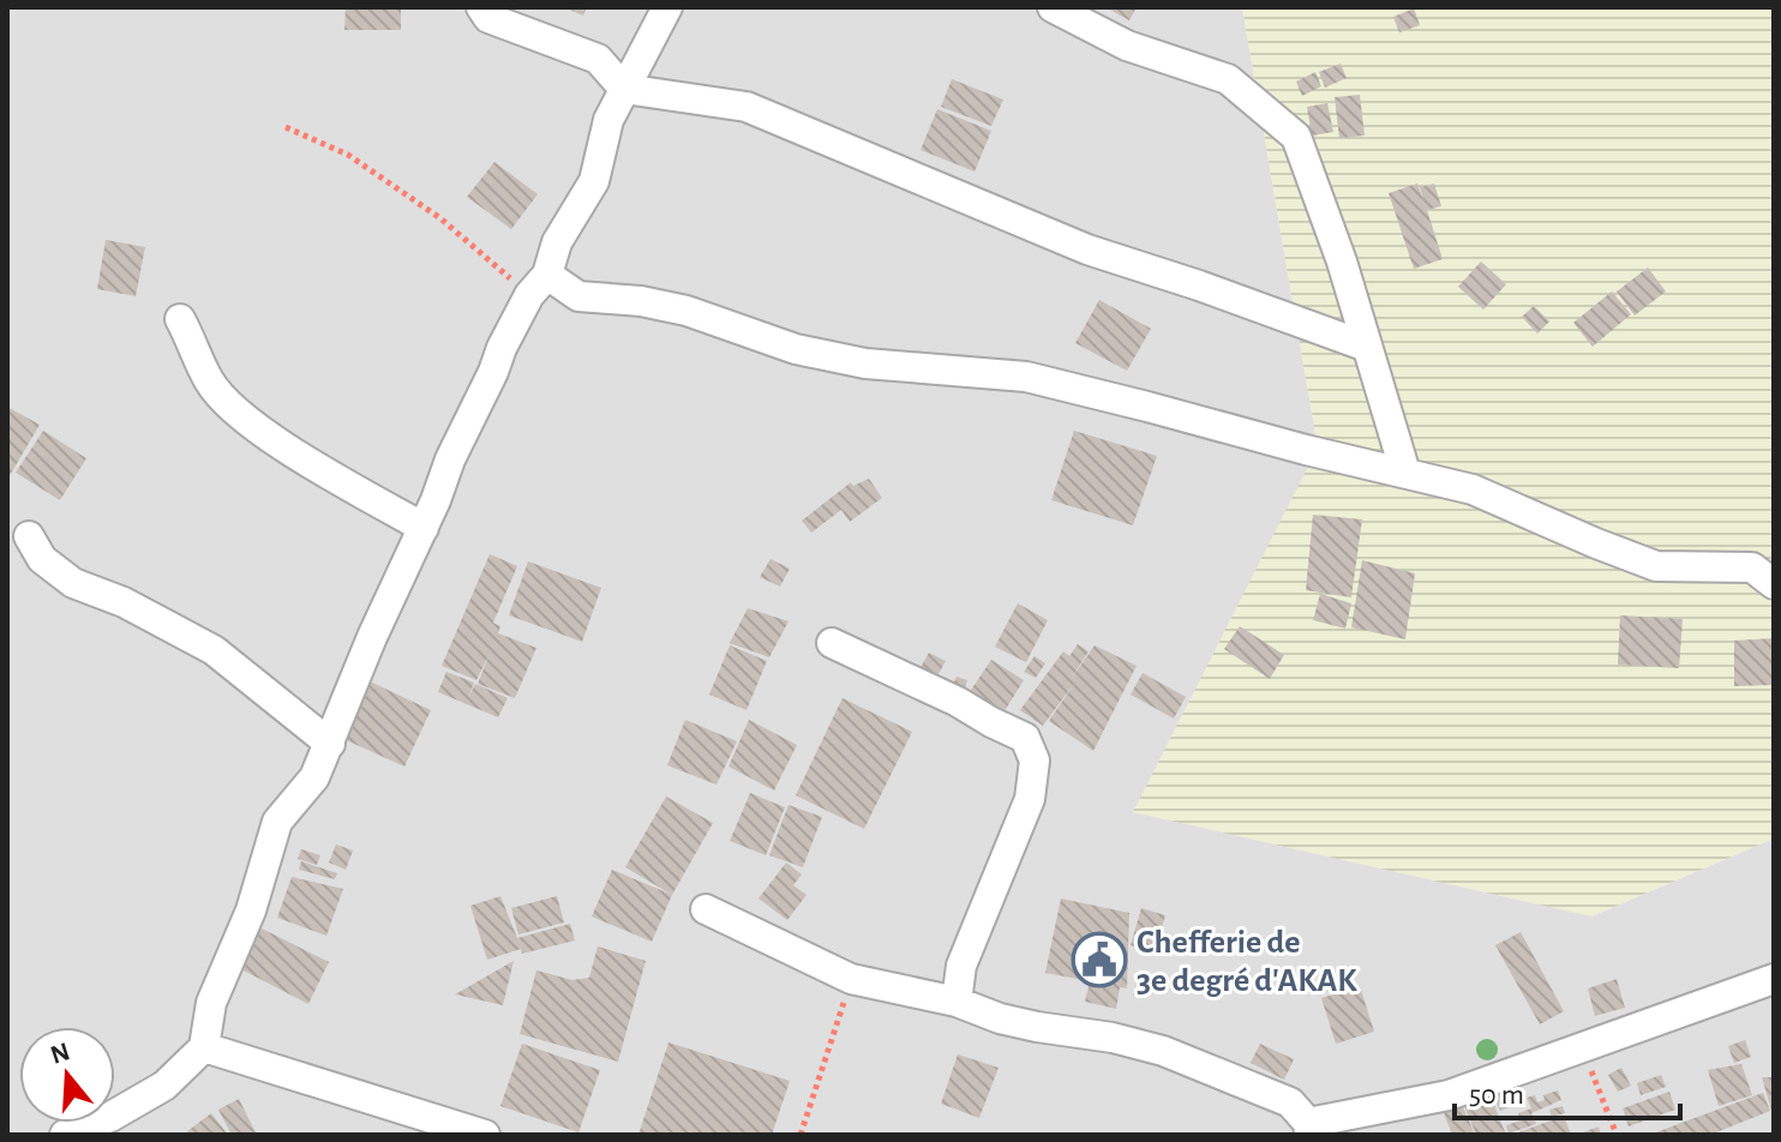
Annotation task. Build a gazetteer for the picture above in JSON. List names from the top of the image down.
{
  "places": {
    "public building": ["Chefferie de 3e degré d'AKAK"]
  },
  "scale_bar": "50 m",
  "north": "top"
}
